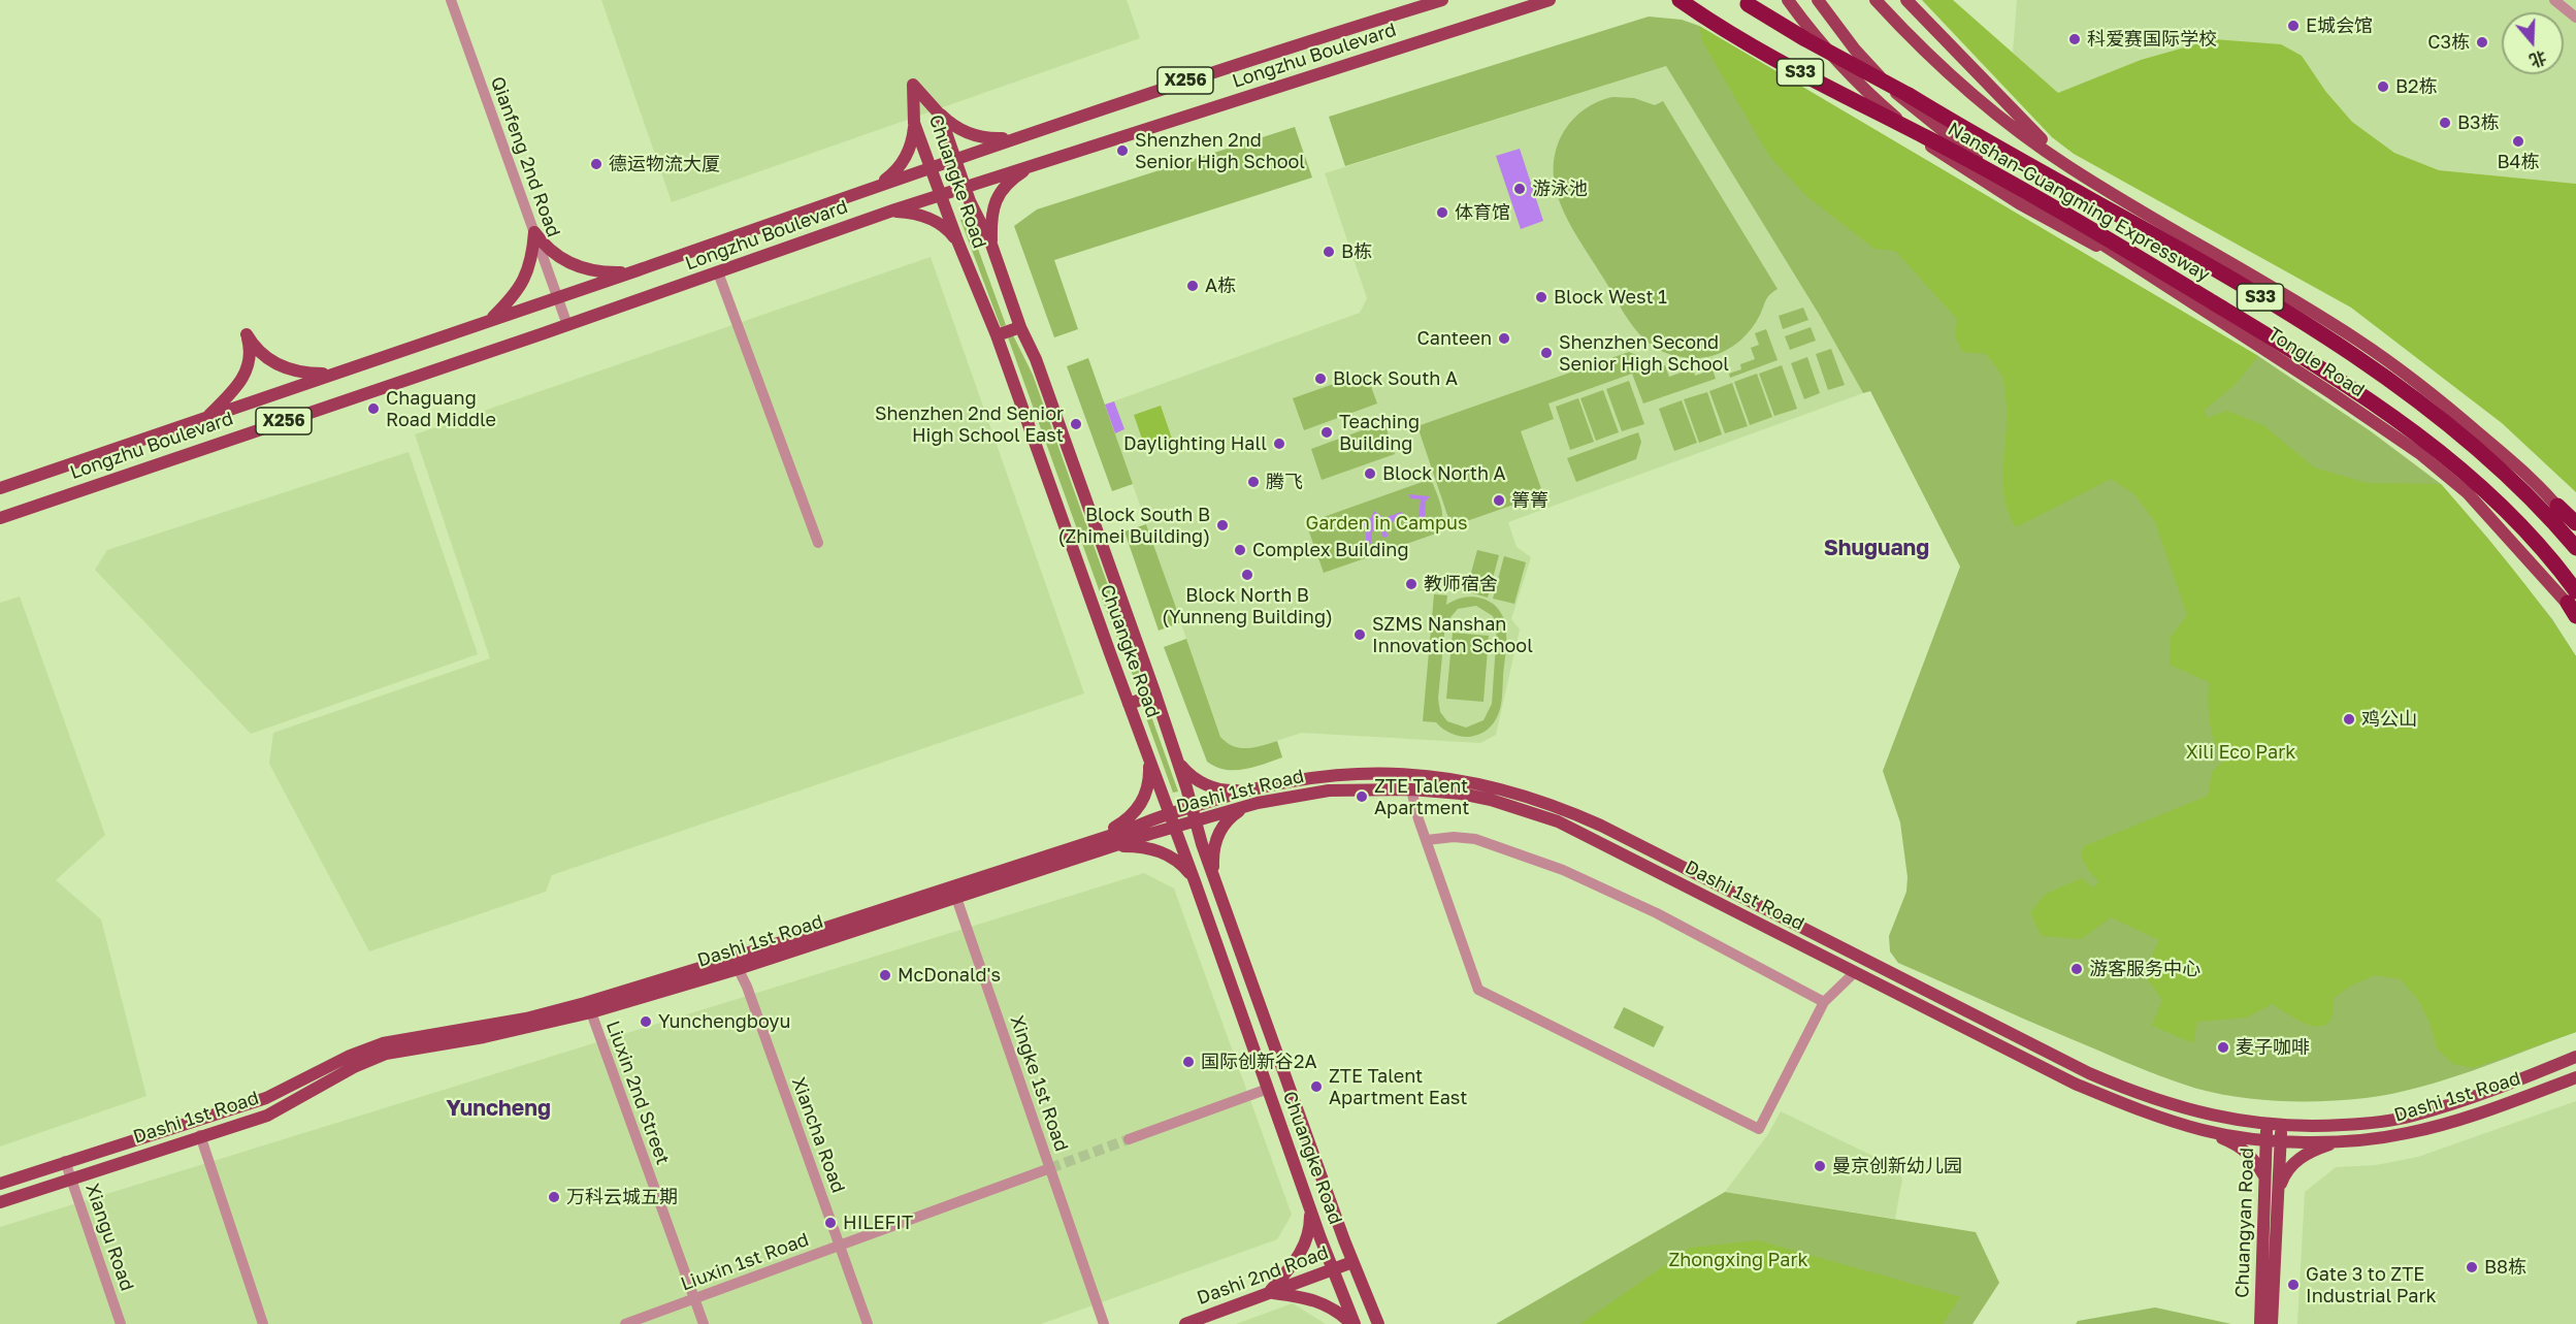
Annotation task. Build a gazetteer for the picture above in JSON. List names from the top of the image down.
{
  "streets": {
    "highway": ["S33", "Nanshan-Guangming Expressway"],
    "main road": [
      "Longzhu Boulevard",
      "X256",
      "Chuangke Road",
      "Tongle Road",
      "Dashi 1st Road",
      "Chuangyan Road",
      "Dashi 2nd Road"
    ],
    "street": [
      "Qianfeng 2nd Road",
      "Xingke 1st Road",
      "Liuxin 2nd Street",
      "Xiancha Road",
      "Xiangu Road",
      "Liuxin 1st Road"
    ]
  },
  "crossings": [
    ["Longzhu Boulevard", "Qianfeng 2nd Road"],
    ["Longzhu Boulevard", "Chuangke Road"],
    ["Chuangke Road", "Dashi 1st Road"],
    ["Chuangke Road", "Dashi 2nd Road"],
    ["Nanshan-Guangming Expressway", "Tongle Road"],
    ["Dashi 1st Road", "Xingke 1st Road"],
    ["Dashi 1st Road", "Liuxin 2nd Street"],
    ["Dashi 1st Road", "Xiancha Road"],
    ["Dashi 1st Road", "Chuangyan Road"],
    ["Dashi 1st Road", "Xiangu Road"],
    ["Xingke 1st Road", "Liuxin 1st Road"],
    ["Liuxin 2nd Street", "Liuxin 1st Road"],
    ["Xiancha Road", "Liuxin 1st Road"]
  ],
  "districts": ["Shuguang", "Yuncheng"],
  "parks": ["Garden in Campus", "Xili Eco Park", "Zhongxing Park"],
  "places": [
    "E城会馆",
    "科爱赛国际学校",
    "C3栋",
    "B2栋",
    "B3栋",
    "B4栋",
    "Shenzhen 2nd Senior High School",
    "德运物流大厦",
    "游泳池",
    "体育馆",
    "B栋",
    "A栋",
    "Block West 1",
    "Canteen",
    "Shenzhen Second Senior High School",
    "Block South A",
    "Chaguang Road Middle",
    "Shenzhen 2nd Senior High School East",
    "Teaching Building",
    "Daylighting Hall",
    "Block North A",
    "腾飞",
    "箐箐",
    "Block South B (Zhimei Building)",
    "Complex Building",
    "Block North B (Yunneng Building)",
    "教师宿舍",
    "SZMS Nanshan Innovation School",
    "鸡公山",
    "ZTE Talent Apartment",
    "游客服务中心",
    "McDonald's",
    "Yunchengboyu",
    "麦子咖啡",
    "国际创新谷2A",
    "ZTE Talent Apartment East",
    "曼京创新幼儿园",
    "万科云城五期",
    "HILEFIT",
    "B8栋",
    "Gate 3 to ZTE Industrial Park"
  ],
  "north": "bottom"
}
